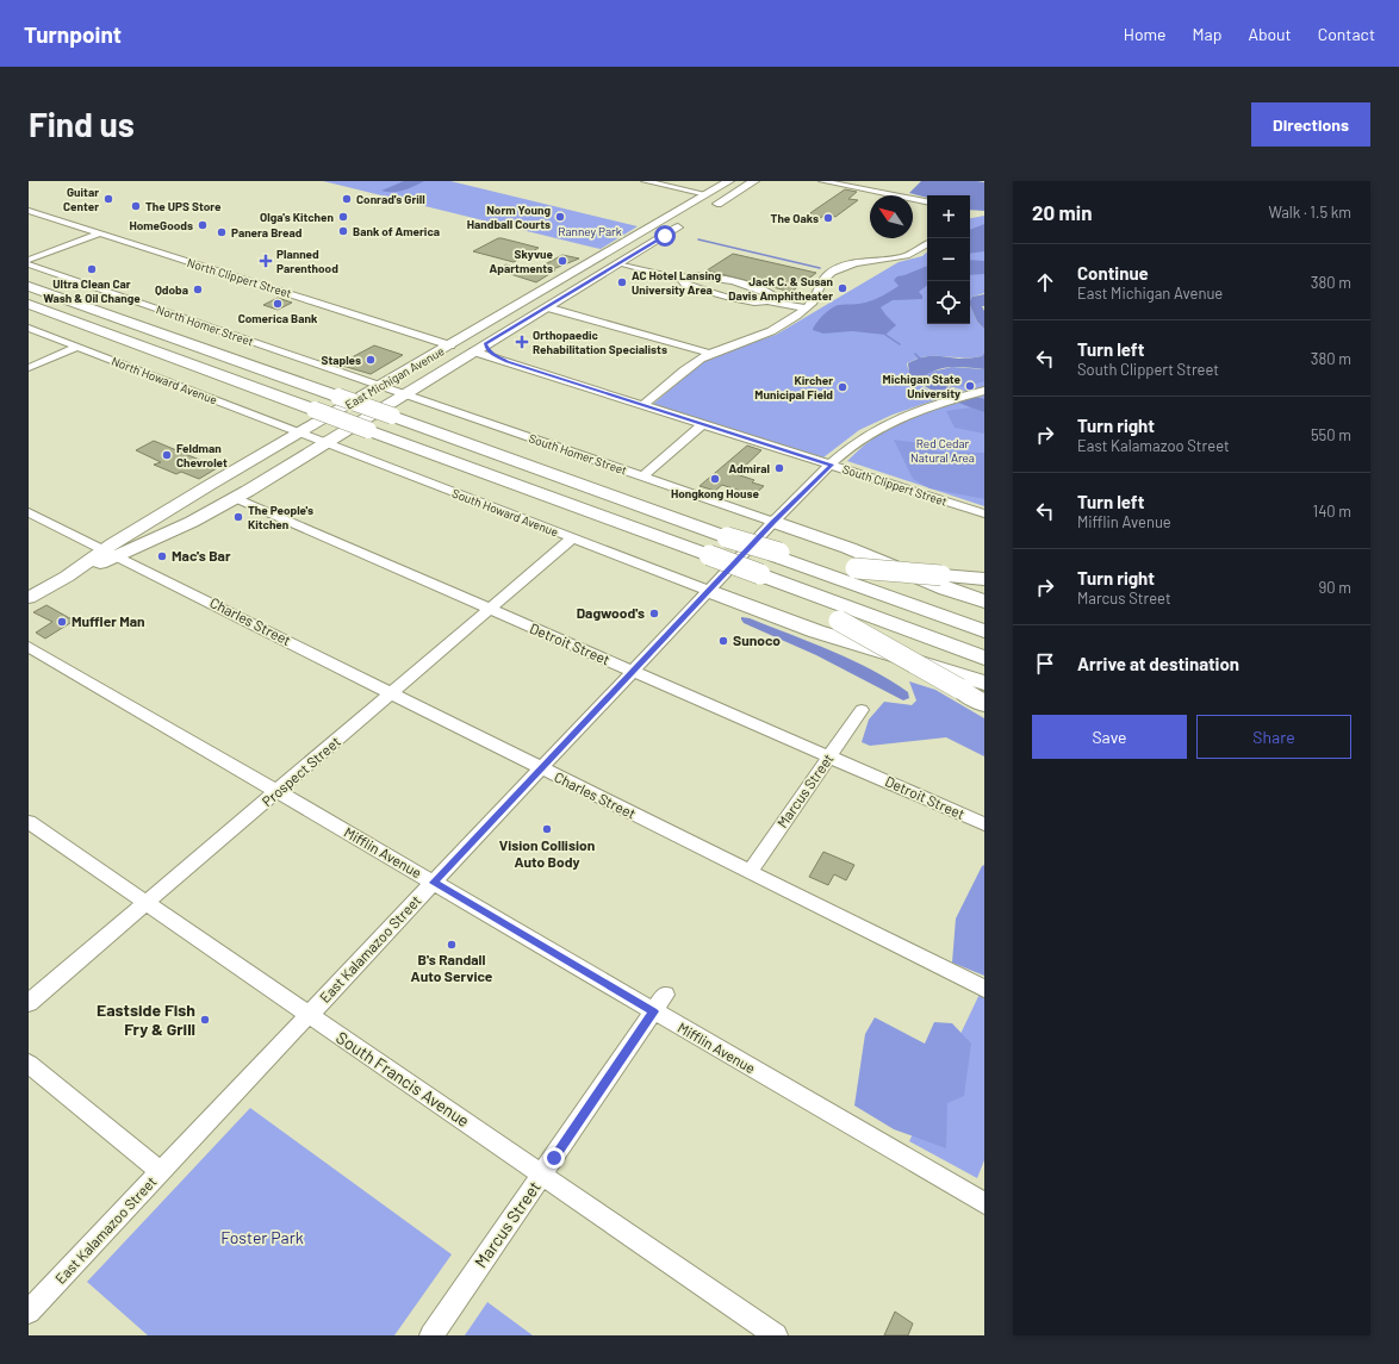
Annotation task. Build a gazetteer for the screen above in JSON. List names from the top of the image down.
{
  "streets": {
    "main road": ["East Michigan Avenue"],
    "street": [
      "North Clippert Street",
      "North Homer Street",
      "North Howard Avenue",
      "South Homer Street",
      "South Clippert Street",
      "South Howard Avenue",
      "Charles Street",
      "Detroit Street",
      "Prospect Street",
      "Marcus Street",
      "Mifflin Avenue",
      "East Kalamazoo Street",
      "South Francis Avenue"
    ]
  },
  "crossings": [
    ["North Clippert Street", "East Michigan Avenue"],
    ["North Homer Street", "East Michigan Avenue"],
    ["North Homer Street", "South Homer Street"],
    ["East Michigan Avenue", "North Howard Avenue"],
    ["East Michigan Avenue", "South Homer Street"],
    ["East Michigan Avenue", "South Clippert Street"],
    ["East Michigan Avenue", "South Howard Avenue"],
    ["East Michigan Avenue", "Charles Street"],
    ["East Michigan Avenue", "Detroit Street"],
    ["North Howard Avenue", "South Howard Avenue"],
    ["South Homer Street", "East Kalamazoo Street"],
    ["South Clippert Street", "East Kalamazoo Street"],
    ["South Howard Avenue", "Prospect Street"],
    ["South Howard Avenue", "East Kalamazoo Street"],
    ["Charles Street", "Prospect Street"],
    ["Charles Street", "Marcus Street"],
    ["Charles Street", "East Kalamazoo Street"],
    ["Detroit Street", "Prospect Street"],
    ["Detroit Street", "Marcus Street"],
    ["Detroit Street", "East Kalamazoo Street"],
    ["Prospect Street", "Mifflin Avenue"],
    ["Prospect Street", "South Francis Avenue"],
    ["Marcus Street", "Mifflin Avenue"],
    ["Marcus Street", "South Francis Avenue"],
    ["Mifflin Avenue", "East Kalamazoo Street"],
    ["East Kalamazoo Street", "South Francis Avenue"]
  ],
  "parks": ["Ranney Park", "Red Cedar Natural Area", "Foster Park"],
  "places": {
    "other": [
      "Guitar Center",
      "Conrad's Grill",
      "The UPS Store",
      "Olga's Kitchen",
      "Norm Young Handball Courts",
      "The Oaks",
      "HomeGoods",
      "Bank of America",
      "Panera Bread",
      "Skyvue Apartments",
      "Ultra Clean Car Wash & Oil Change",
      "AC Hotel Lansing University Area",
      "Jack C. & Susan Davis Amphitheater",
      "Qdoba",
      "Comerica Bank",
      "Staples",
      "Michigan State University",
      "Kircher Municipal Field",
      "Feldman Chevrolet",
      "Admiral",
      "Hongkong House",
      "The People's Kitchen",
      "Mac's Bar",
      "Dagwood's",
      "Muffler Man",
      "Sunoco",
      "Vision Collision Auto Body",
      "B's Randall Auto Service",
      "Eastside Fish Fry & Grill"
    ],
    "health": ["Planned Parenthood", "Orthopaedic Rehabilitation Specialists"]
  },
  "north": "top left",
  "page": {
    "header": "Turnpoint",
    "nav": [
      "Home",
      "Map",
      "About",
      "Contact"
    ],
    "buttons": [
      "Directions",
      ["Save", "Share"]
    ],
    "title": "Find us",
    "heading": ["20 min", "Walk · 1.5 km"],
    "map_buttons": ["+", "−"],
    "list": [
      ["Continue", "East Michigan Avenue", "380 m"],
      ["Turn left", "South Clippert Street", "380 m"],
      ["Turn right", "East Kalamazoo Street", "550 m"],
      ["Turn left", "Mifflin Avenue", "140 m"],
      ["Turn right", "Marcus Street", "90 m"],
      "Arrive at destination"
    ]
  }
}
